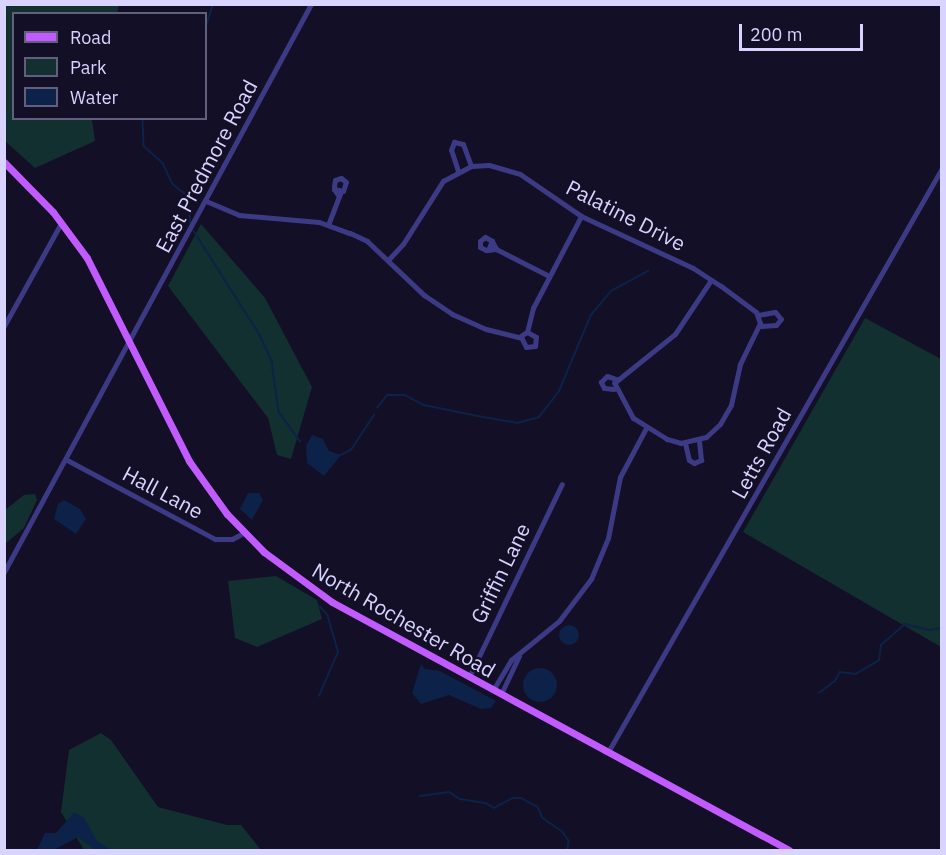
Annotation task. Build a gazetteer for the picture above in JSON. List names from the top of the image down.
{
  "streets": {
    "main road": ["North Rochester Road"],
    "street": [
      "East Predmore Road",
      "Palatine Drive",
      "Letts Road",
      "Hall Lane",
      "Griffin Lane"
    ]
  },
  "crossings": [
    ["East Predmore Road", "Hall Lane"],
    ["East Predmore Road", "North Rochester Road"],
    ["Letts Road", "North Rochester Road"],
    ["Hall Lane", "North Rochester Road"],
    ["Griffin Lane", "North Rochester Road"]
  ],
  "legend": ["Road", "Park", "Water"],
  "scale_bar": "200 m"
}
